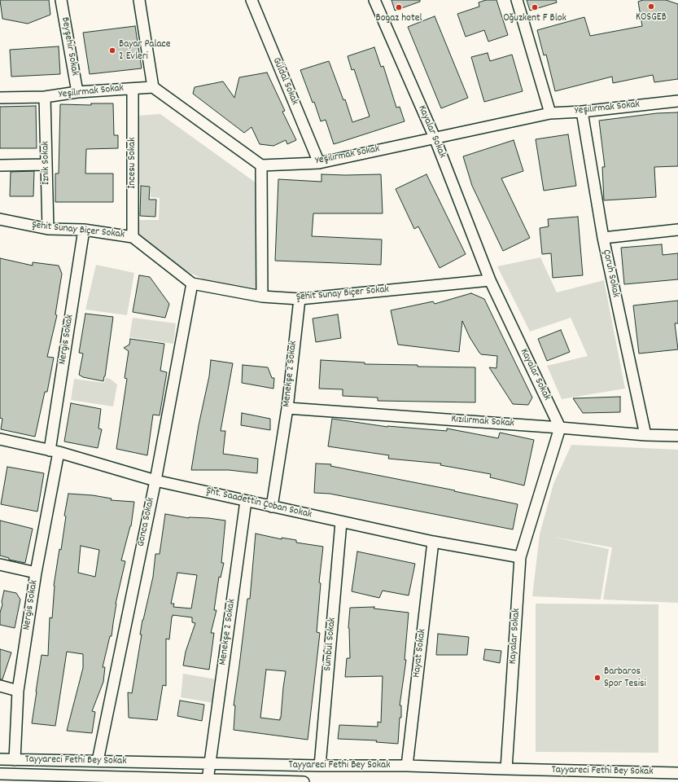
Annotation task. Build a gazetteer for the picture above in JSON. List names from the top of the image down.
{
  "streets": {
    "street": [
      "Beyşehir Sokak",
      "Güldal Sokak",
      "Yeşilırmak Sokak",
      "Kayalar Sokak",
      "İznik Sokak",
      "İncesu Sokak",
      "Şehit Sunay Biçer Sokak",
      "Çoruh Sokak",
      "Nergis Sokak",
      "Menekşe 2 Sokak",
      "Kızılırmak Sokak",
      "Şht. Saadettin Çoban Sokak",
      "Gonca Sokak",
      "Sümbül Sokak",
      "Hayat Sokak",
      "Tayyareci Fethi Bey Sokak"
    ]
  },
  "crossings": [
    ["Beyşehir Sokak", "Yeşilırmak Sokak"],
    ["Güldal Sokak", "Yeşilırmak Sokak"],
    ["Yeşilırmak Sokak", "Kayalar Sokak"],
    ["Yeşilırmak Sokak", "İznik Sokak"],
    ["Yeşilırmak Sokak", "İncesu Sokak"],
    ["Yeşilırmak Sokak", "Çoruh Sokak"],
    ["Kayalar Sokak", "Şehit Sunay Biçer Sokak"],
    ["Kayalar Sokak", "Kızılırmak Sokak"],
    ["Kayalar Sokak", "Şht. Saadettin Çoban Sokak"],
    ["Kayalar Sokak", "Tayyareci Fethi Bey Sokak"],
    ["İznik Sokak", "Şehit Sunay Biçer Sokak"],
    ["İncesu Sokak", "Şehit Sunay Biçer Sokak"],
    ["Şehit Sunay Biçer Sokak", "Nergis Sokak"],
    ["Şehit Sunay Biçer Sokak", "Menekşe 2 Sokak"],
    ["Şehit Sunay Biçer Sokak", "Gonca Sokak"],
    ["Çoruh Sokak", "Kızılırmak Sokak"],
    ["Nergis Sokak", "Şht. Saadettin Çoban Sokak"],
    ["Nergis Sokak", "Tayyareci Fethi Bey Sokak"],
    ["Menekşe 2 Sokak", "Kızılırmak Sokak"],
    ["Menekşe 2 Sokak", "Şht. Saadettin Çoban Sokak"],
    ["Menekşe 2 Sokak", "Tayyareci Fethi Bey Sokak"],
    ["Şht. Saadettin Çoban Sokak", "Gonca Sokak"],
    ["Şht. Saadettin Çoban Sokak", "Sümbül Sokak"],
    ["Şht. Saadettin Çoban Sokak", "Hayat Sokak"],
    ["Gonca Sokak", "Tayyareci Fethi Bey Sokak"],
    ["Sümbül Sokak", "Tayyareci Fethi Bey Sokak"],
    ["Hayat Sokak", "Tayyareci Fethi Bey Sokak"]
  ],
  "places": [
    "KOSGEB",
    "Bogaz hotel",
    "Oğuzkent F Blok",
    "Bayar Palace 2 Evleri",
    "Barbaros Spor Tesisi"
  ]
}
